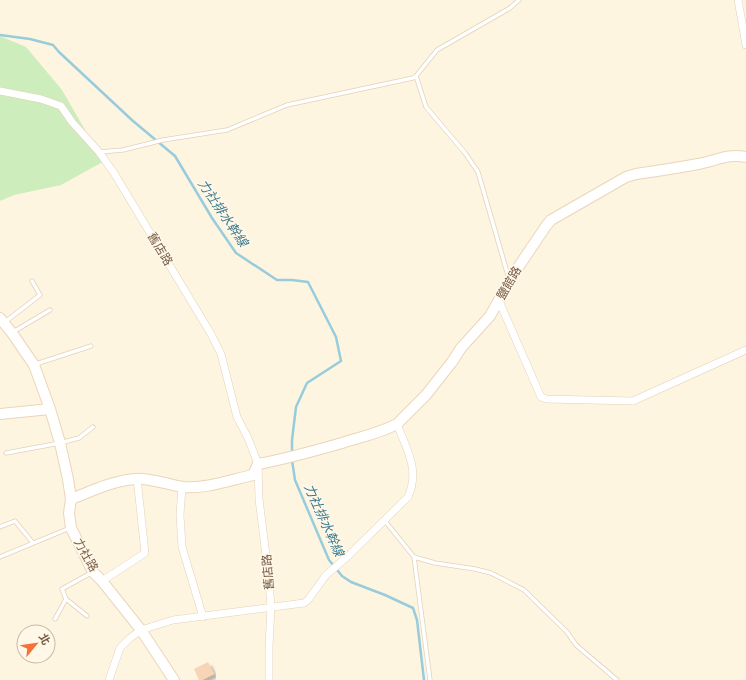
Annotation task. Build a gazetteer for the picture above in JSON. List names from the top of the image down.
{
  "streets": {
    "street": ["舊店路", "鹽館路", "力社路"]
  },
  "crossings": [
    ["舊店路", "鹽館路"]
  ],
  "water": ["力社排水幹線"],
  "north": "top right"
}
